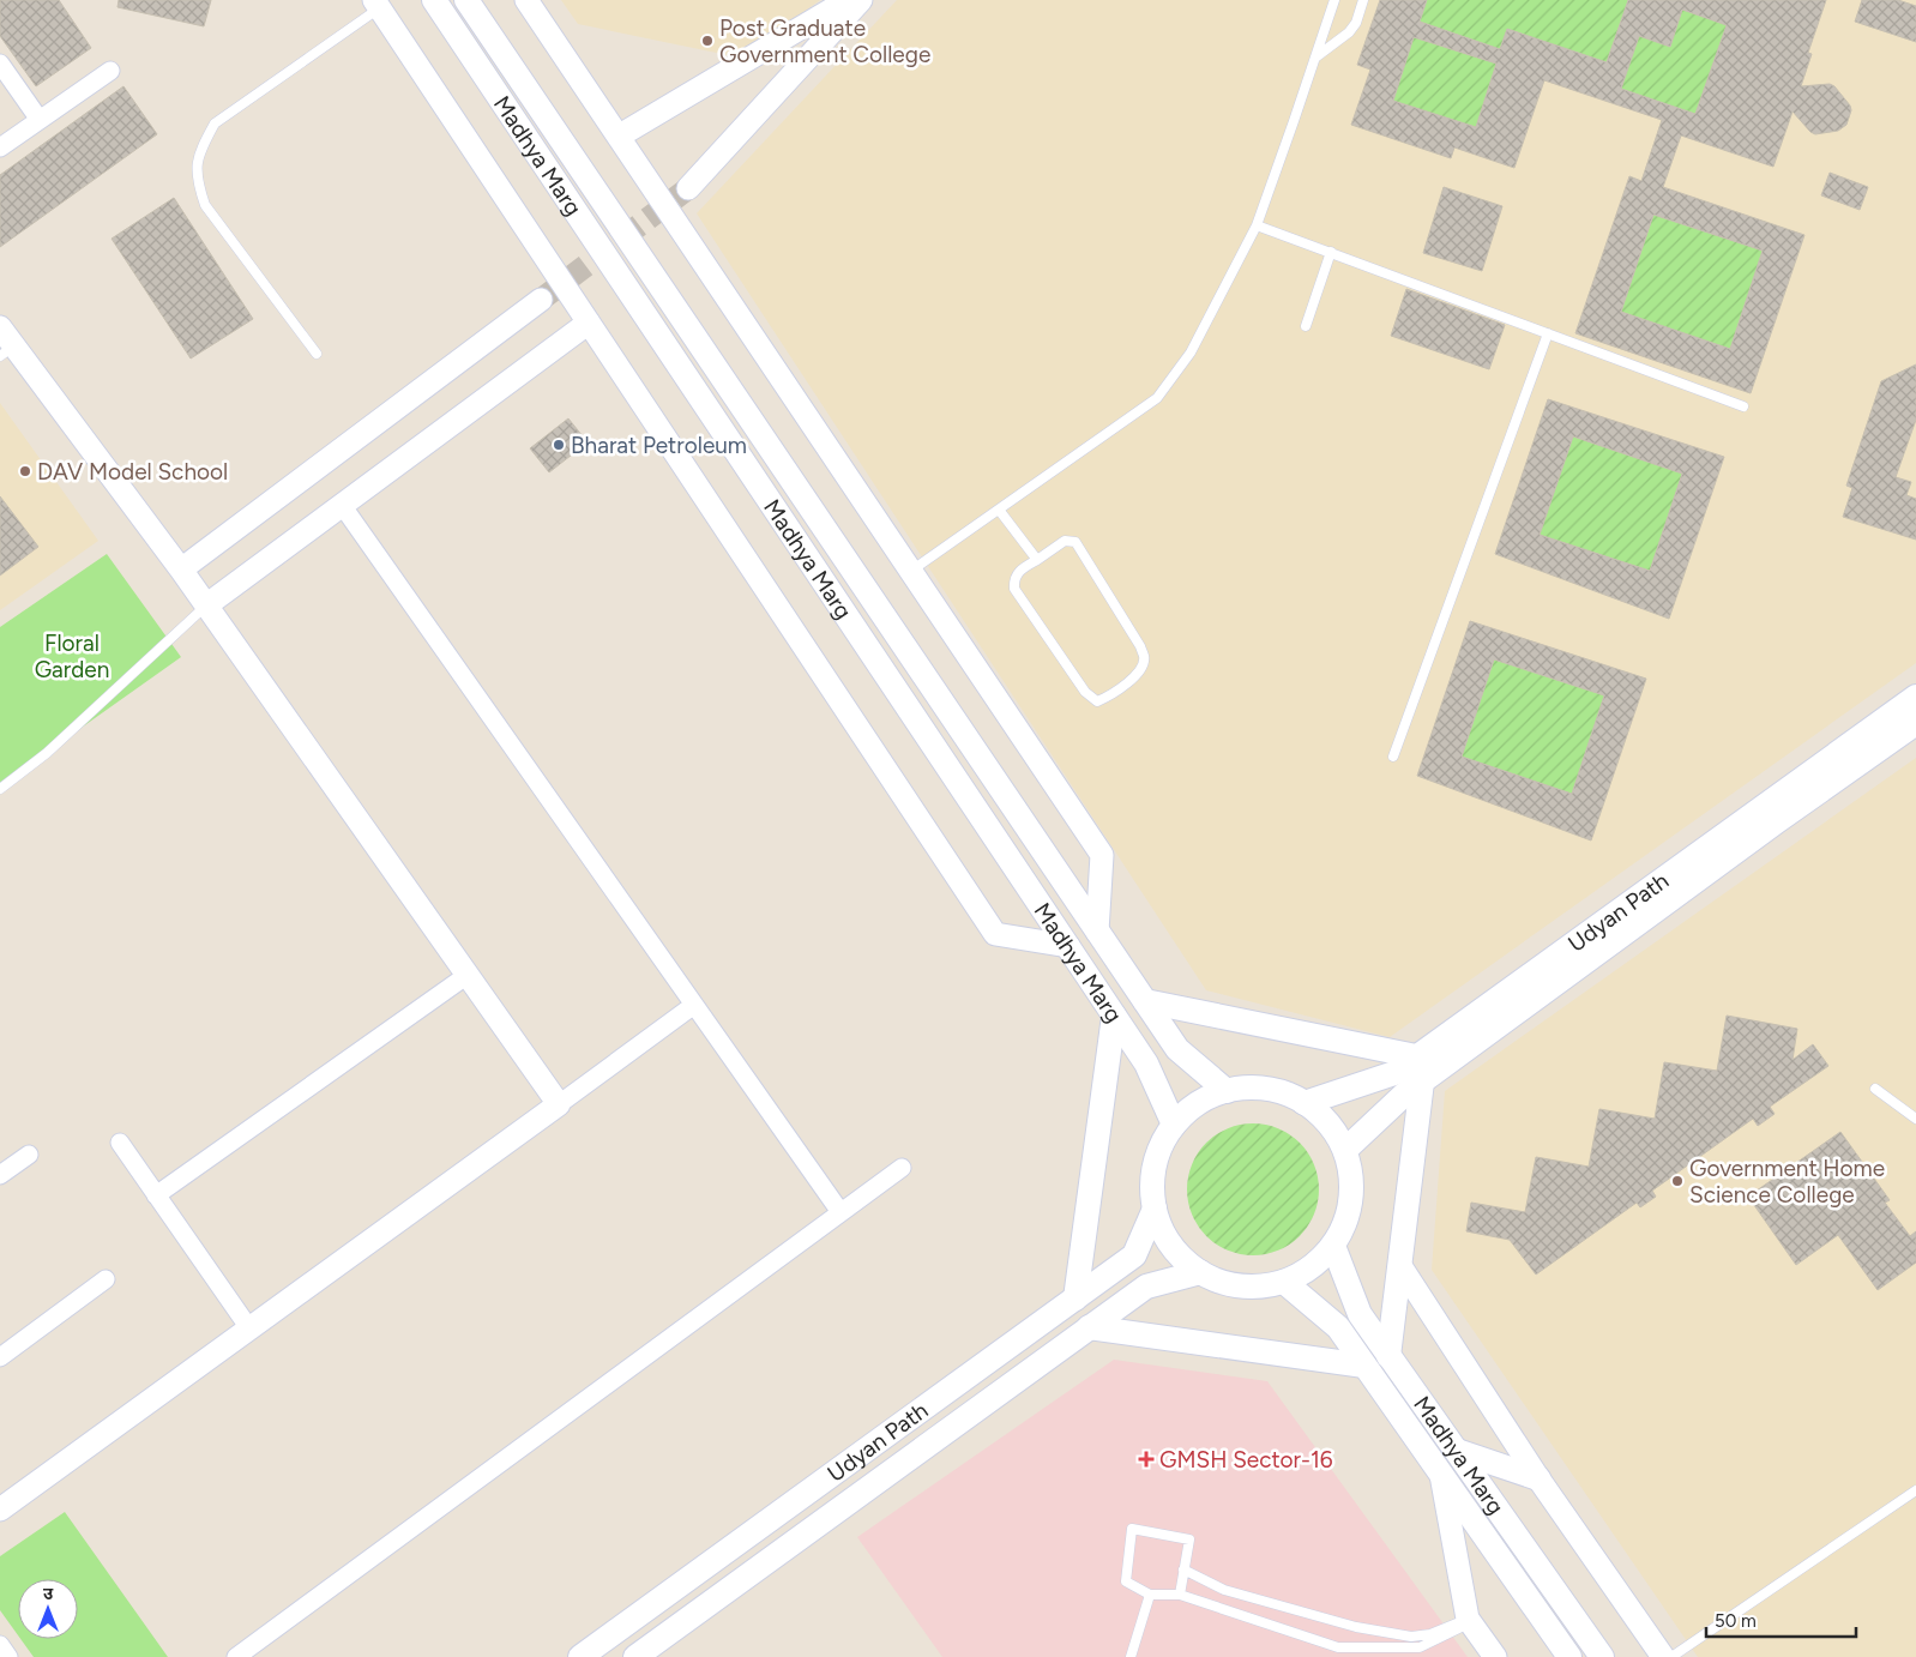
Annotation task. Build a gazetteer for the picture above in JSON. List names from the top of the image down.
{
  "streets": {
    "main road": ["Madhya Marg", "Udyan Path"]
  },
  "crossings": [
    ["Madhya Marg", "Udyan Path"]
  ],
  "parks": ["Floral Garden"],
  "places": {
    "other": [
      "Post Graduate Government College",
      "Bharat Petroleum",
      "DAV Model School",
      "Government Home Science College"
    ],
    "health": ["GMSH Sector-16"]
  },
  "scale_bar": "50 m",
  "north": "top"
}
